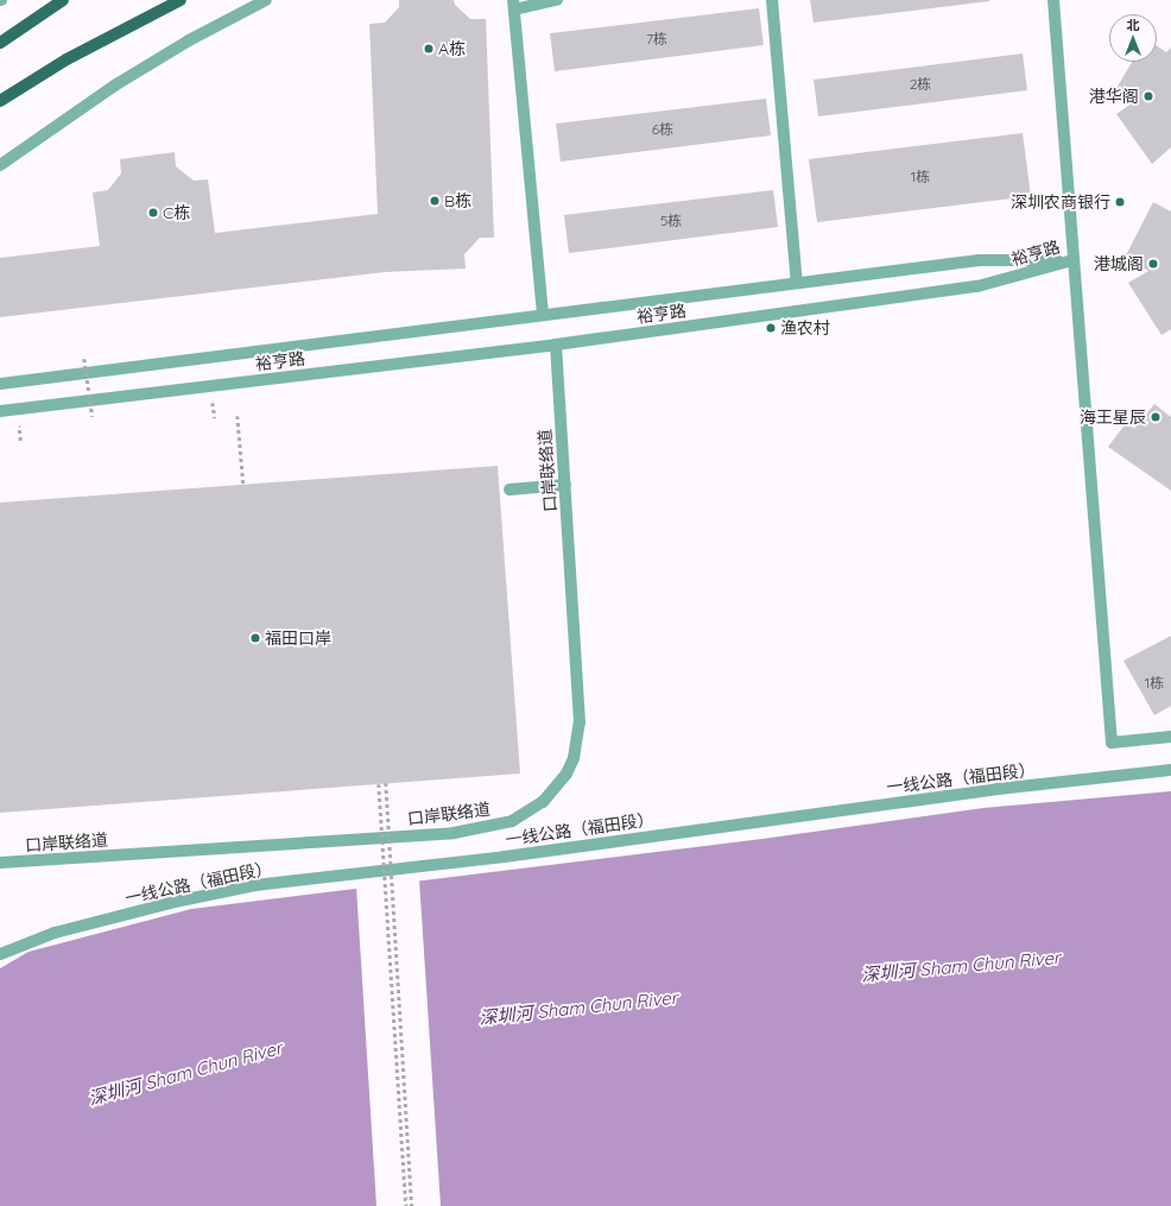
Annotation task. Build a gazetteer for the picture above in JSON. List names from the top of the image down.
{
  "streets": {
    "street": ["裕亨路", "口岸联络道", "一线公路（福田段）"]
  },
  "crossings": [
    ["裕亨路", "口岸联络道"]
  ],
  "water": ["深圳河 Sham Chun River"],
  "places": [
    "A栋",
    "港华阁",
    "B栋",
    "深圳农商银行",
    "C栋",
    "港城阁",
    "渔农村",
    "海王星辰",
    "福田口岸"
  ],
  "house_numbers": [
    "7栋",
    "2栋",
    "6栋",
    "1栋",
    "5栋",
    "1栋"
  ],
  "north": "top"
}
